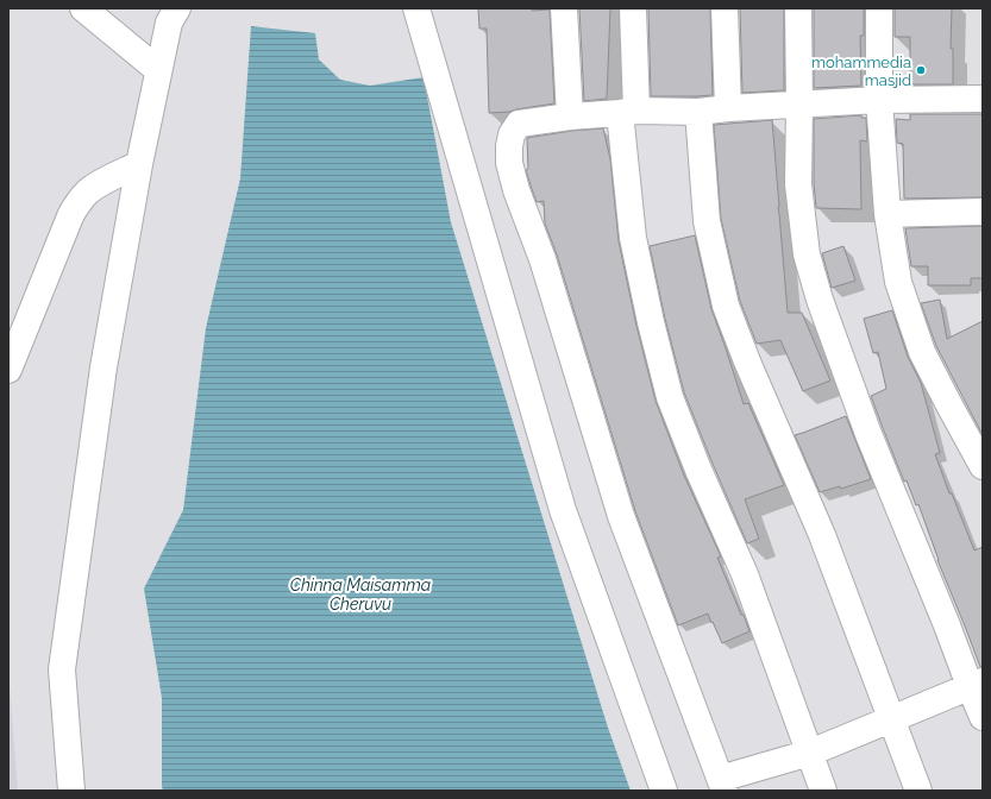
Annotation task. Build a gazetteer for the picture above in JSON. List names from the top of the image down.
{
  "water": ["Chinna Maisamma Cheruvu"],
  "places": ["mohammedia masjid"]
}
